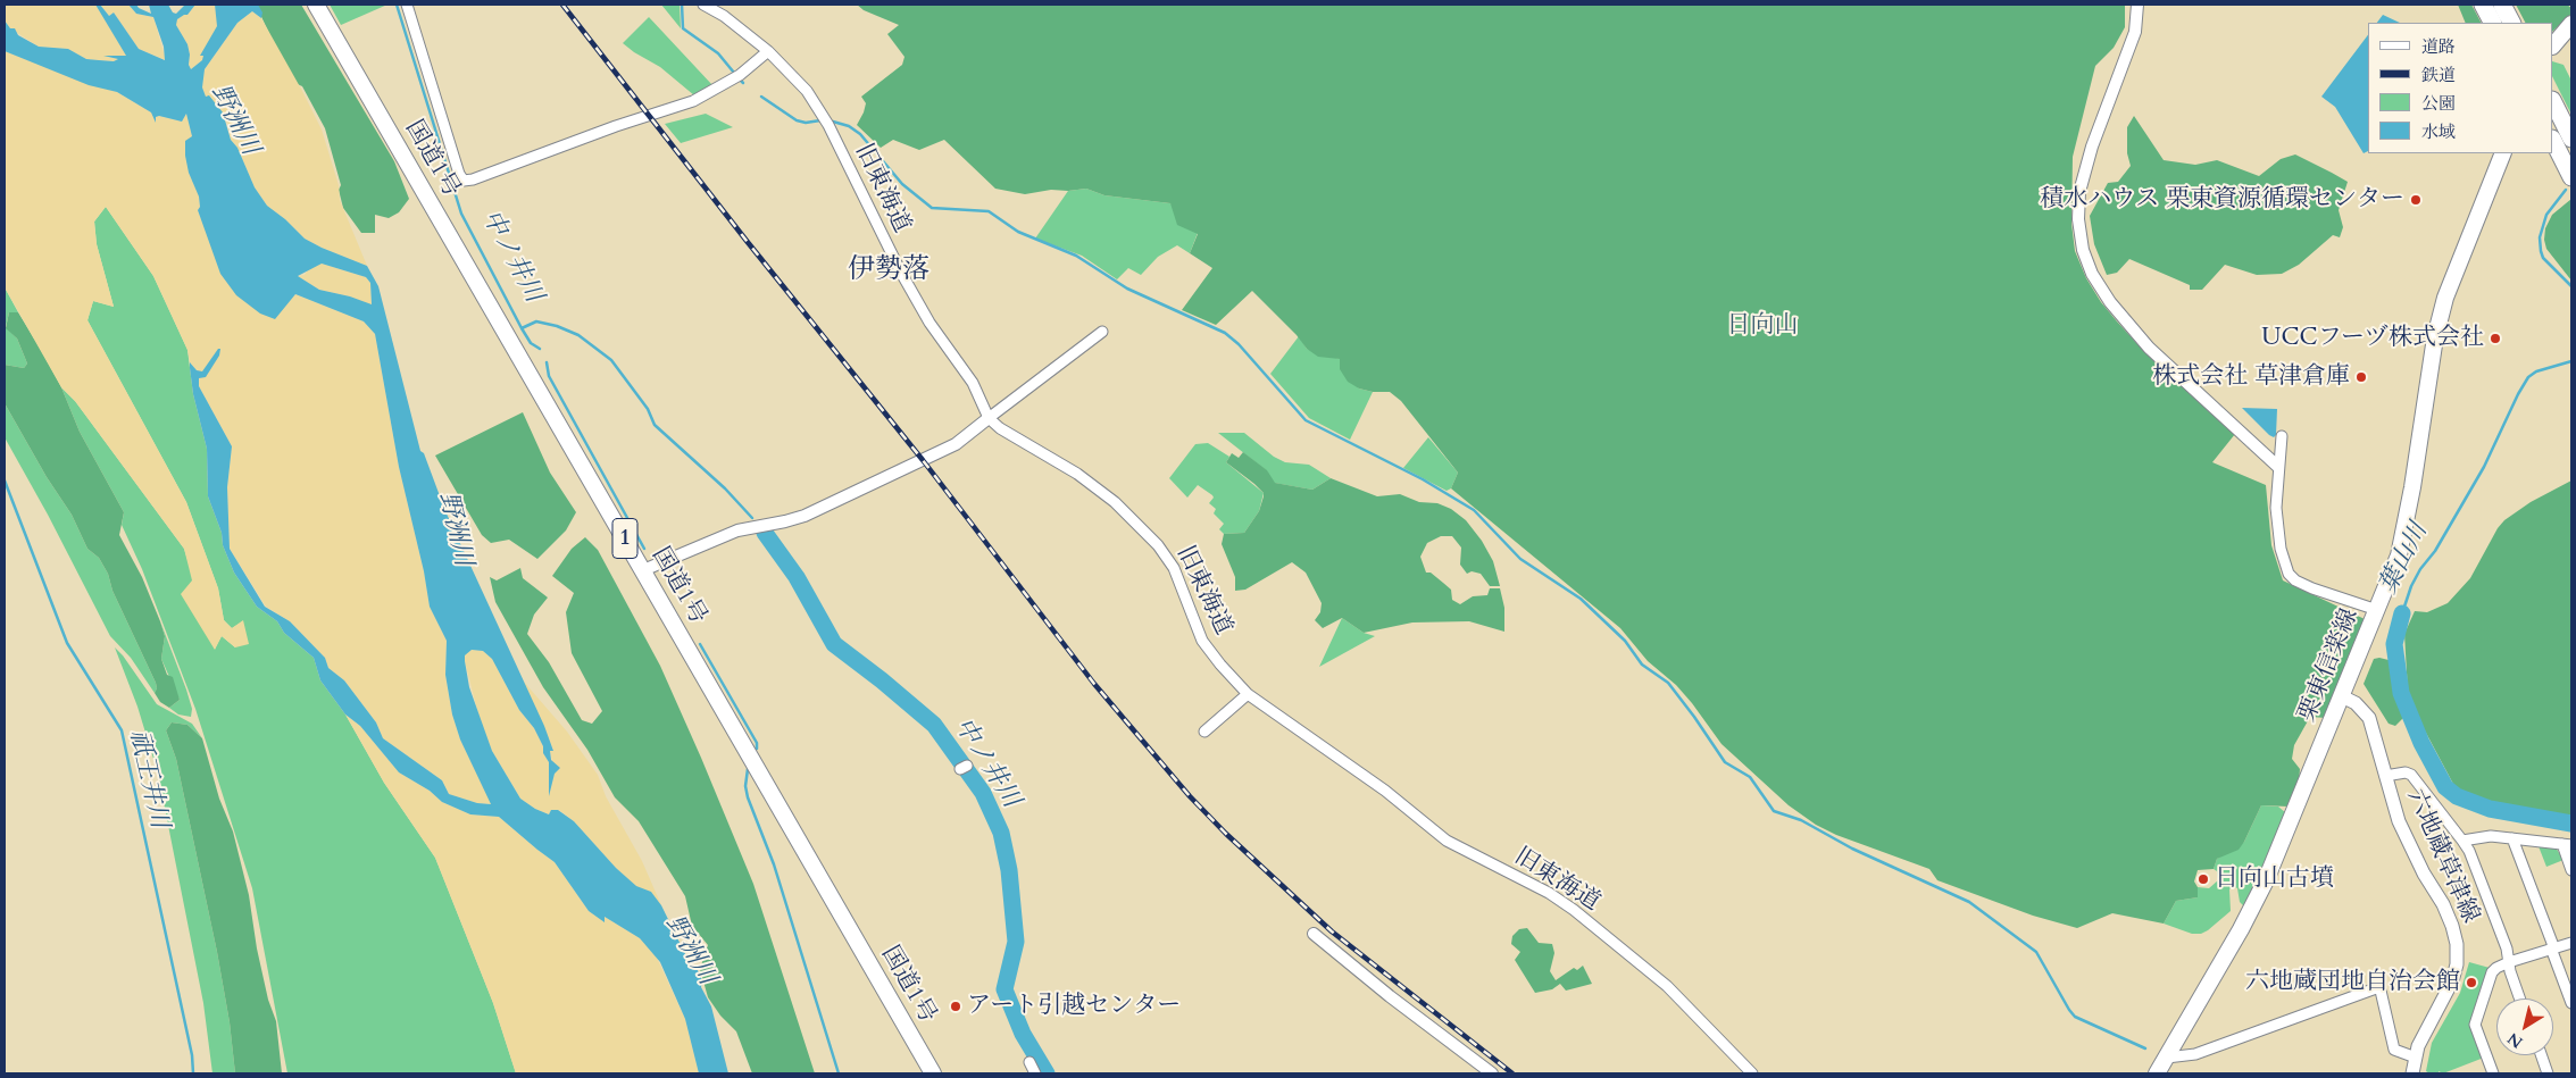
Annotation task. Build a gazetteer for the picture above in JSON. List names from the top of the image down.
{
  "streets": {
    "main road": [
      "国道1号",
      "1",
      "栗東信楽線",
      "六地蔵草津線"
    ],
    "street": ["旧東海道"]
  },
  "crossings": [
    ["栗東信楽線", "六地蔵草津線"]
  ],
  "districts": ["伊勢落"],
  "water": [
    "野洲川",
    "中ノ井川",
    "葉山川",
    "祇王井川"
  ],
  "parks": ["日向山"],
  "places": [
    "積水ハウス 栗東資源循環センター",
    "UCCフーヅ株式会社",
    "株式会社 草津倉庫",
    "日向山古墳",
    "六地蔵団地自治会館",
    "アート引越センター"
  ],
  "legend": [
    "道路",
    "鉄道",
    "公園",
    "水域"
  ],
  "north": "bottom left"
}
